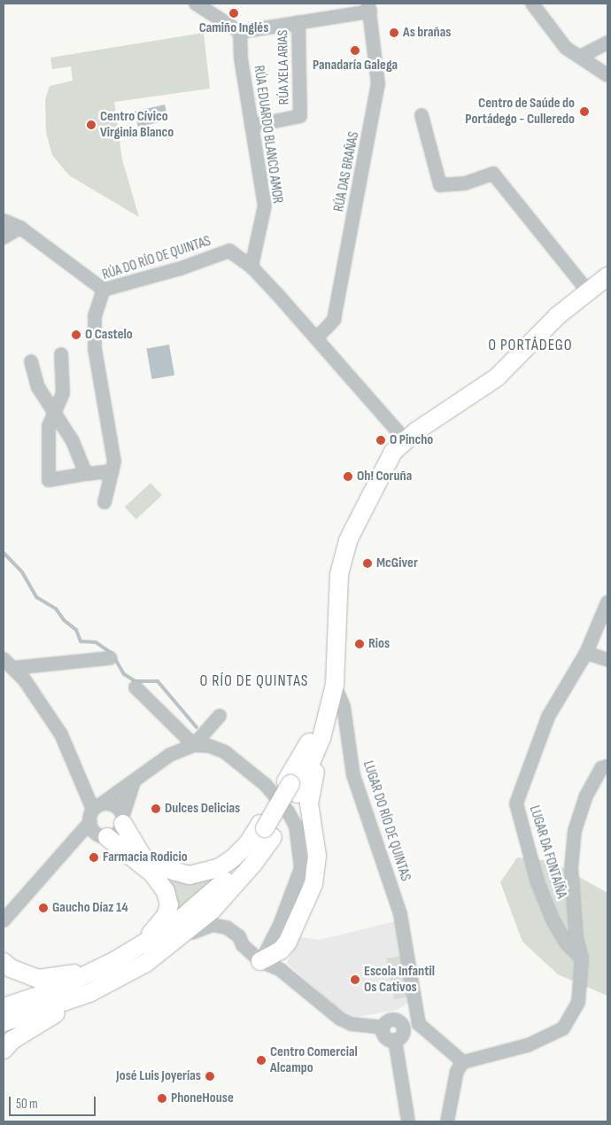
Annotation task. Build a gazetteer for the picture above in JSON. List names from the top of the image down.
{
  "streets": {
    "street": [
      "RÚA XELA ARIAS",
      "RÚA EDUARDO BLANCO AMOR",
      "RÚA DAS BRAÑAS",
      "RÚA DO RÍO DE QUINTAS",
      "LUGAR DO RÍO DE QUINTAS",
      "LUGAR DA FONTAÍÑA"
    ]
  },
  "crossings": [
    ["RÚA XELA ARIAS", "RÚA EDUARDO BLANCO AMOR"],
    ["RÚA EDUARDO BLANCO AMOR", "RÚA DO RÍO DE QUINTAS"],
    ["RÚA DAS BRAÑAS", "RÚA DO RÍO DE QUINTAS"]
  ],
  "districts": ["O PORTÁDEGO", "O RÍO DE QUINTAS"],
  "places": [
    "Camiño Inglés",
    "As brañas",
    "Panadaría Galega",
    "Centro de Saúde do Portádego - Culleredo",
    "Centro Cívico Virginia Blanco",
    "O Castelo",
    "O Pincho",
    "Oh! Coruña",
    "McGiver",
    "Rios",
    "Dulces Delicias",
    "Farmacia Rodicio",
    "Gaucho Díaz 14",
    "Escola Infantil Os Cativos",
    "Centro Comercial Alcampo",
    "José Luis Joyerías",
    "PhoneHouse"
  ],
  "scale_bar": "50 m"
}
